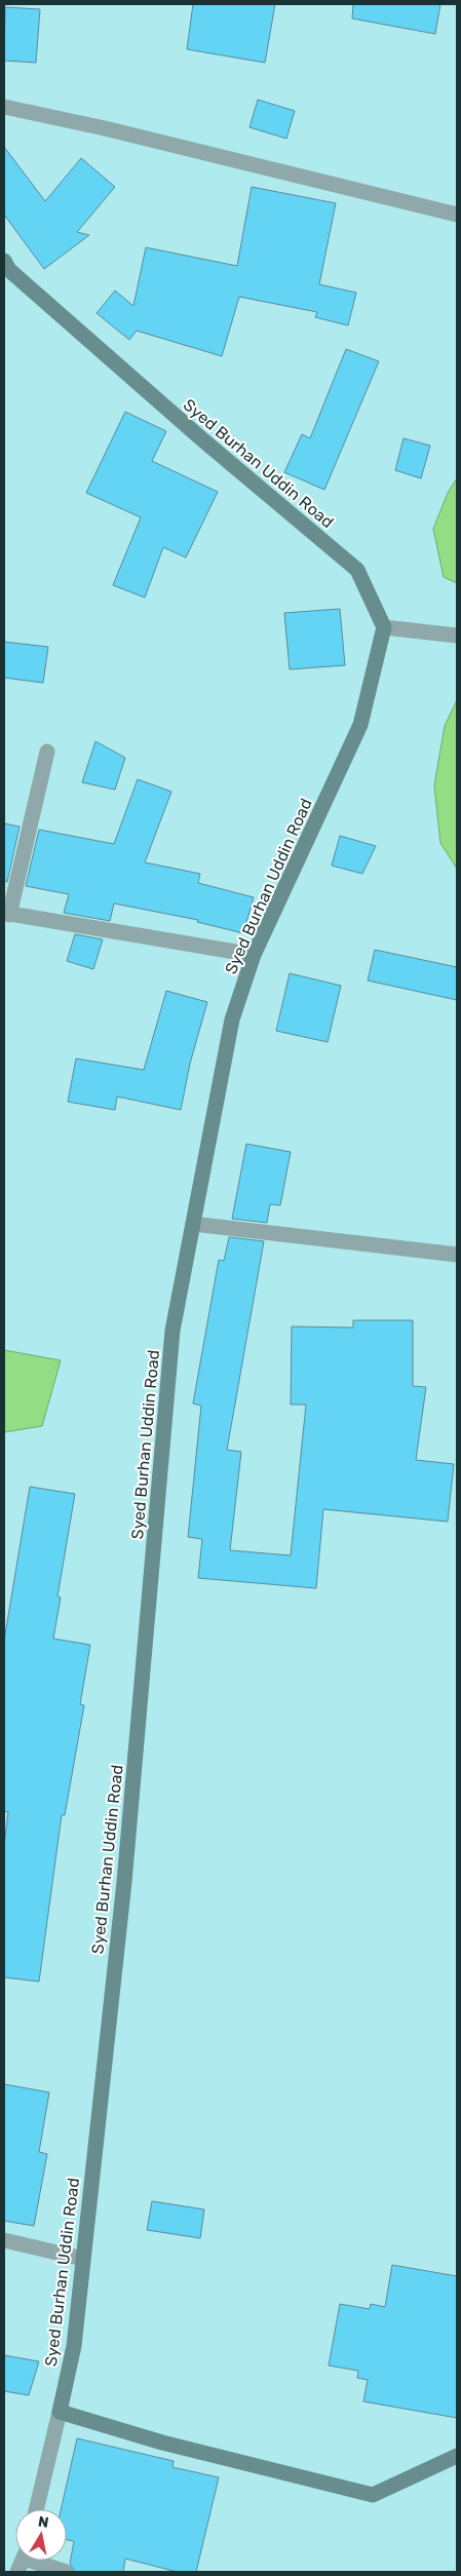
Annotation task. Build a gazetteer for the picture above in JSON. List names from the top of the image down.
{
  "streets": {
    "street": ["Syed Burhan Uddin Road"]
  },
  "north": "top"
}
